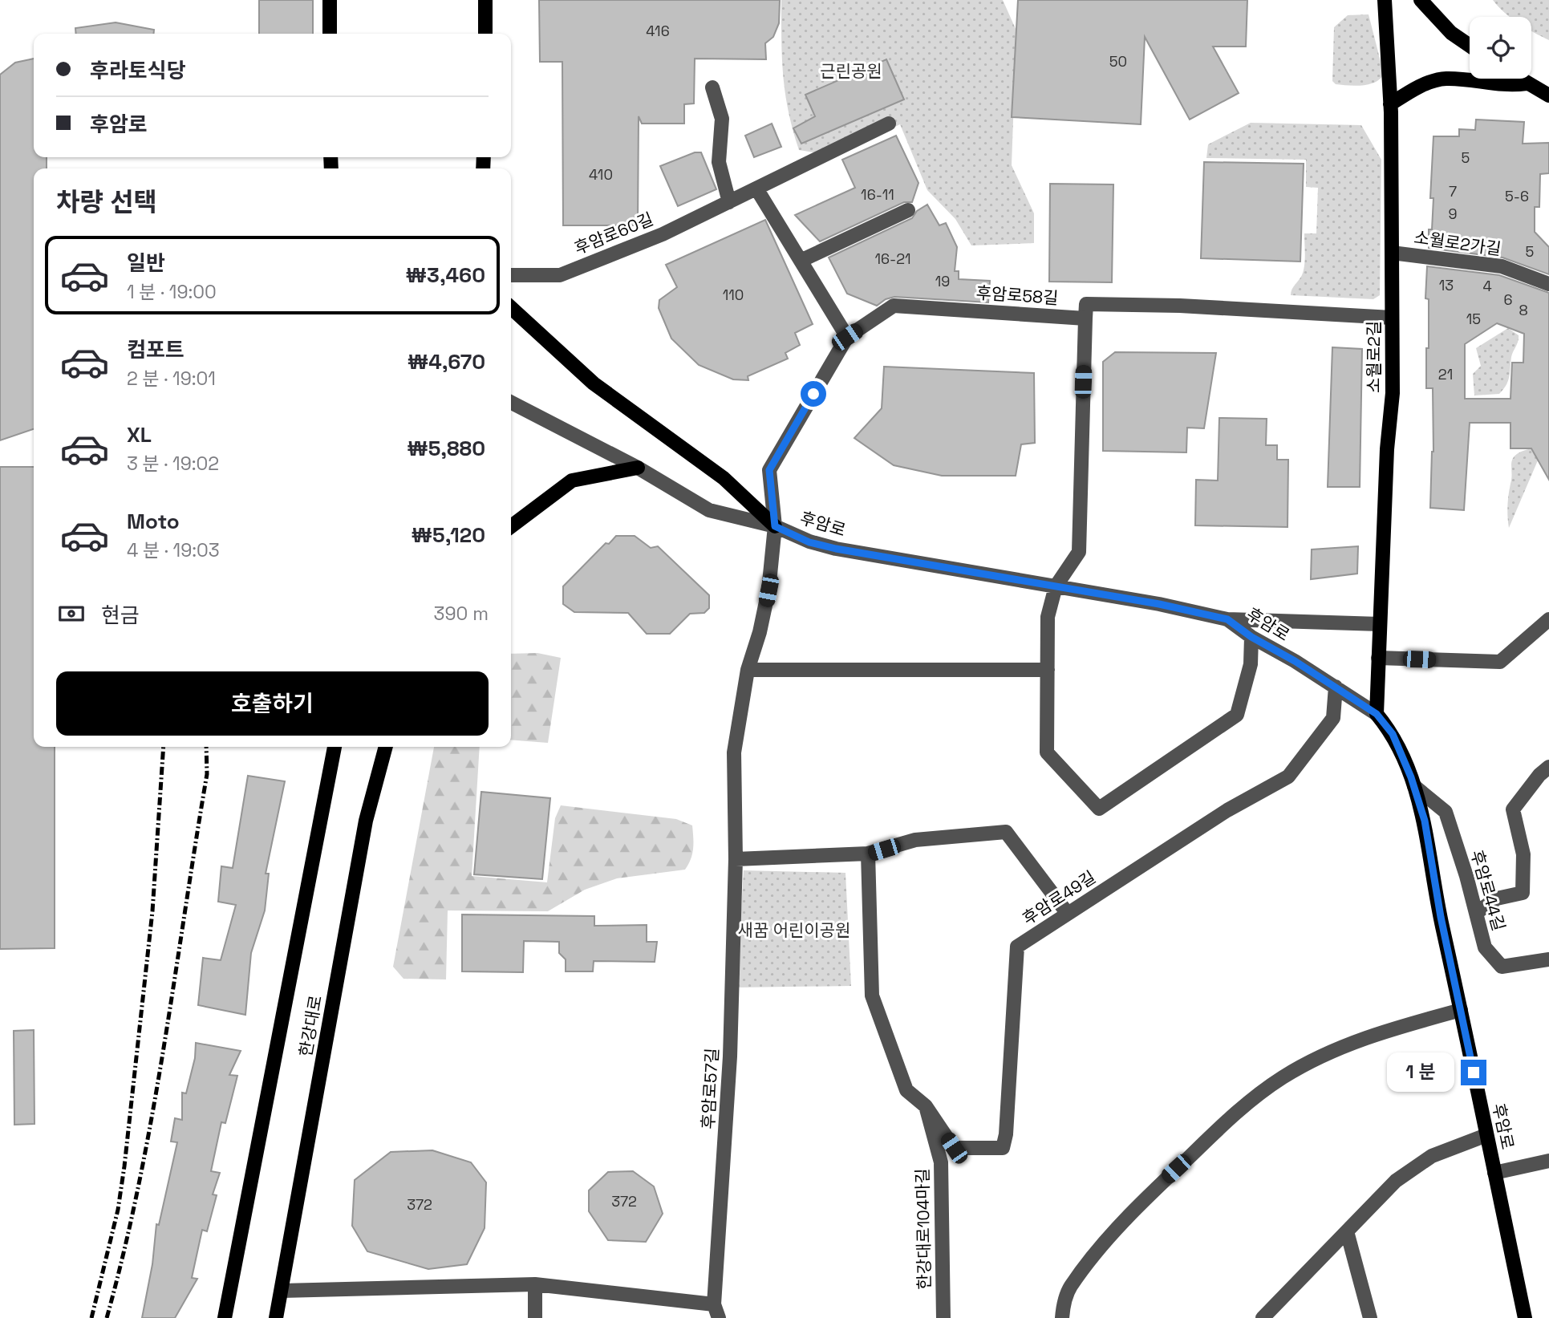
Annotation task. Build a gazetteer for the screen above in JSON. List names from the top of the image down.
{
  "streets": {
    "main road": ["소월로2길", "후암로", "한강대로"],
    "street": [
      "후암로60길",
      "소월로2가길",
      "후암로58길",
      "후암로44길",
      "후암로49길",
      "후암로57길",
      "한강대로104마길"
    ]
  },
  "crossings": [
    ["소월로2가길", "소월로2길"],
    ["후암로58길", "후암로"],
    ["후암로58길", "후암로57길"],
    ["소월로2길", "후암로"],
    ["후암로", "후암로44길"],
    ["후암로", "후암로49길"],
    ["후암로", "후암로57길"],
    ["후암로49길", "한강대로104마길"]
  ],
  "parks": ["근린공원", "새꿈 어린이공원"],
  "house_numbers": [
    "416",
    "50",
    "5",
    "410",
    "7",
    "16-11",
    "5-6",
    "9",
    "5",
    "16-21",
    "19",
    "13",
    "4",
    "110",
    "6",
    "8",
    "15",
    "21",
    "372",
    "372"
  ],
  "page": {
    "banner": ["후라토식당", "후암로"],
    "heading": "차량 선택",
    "list": [
      {
        "name": "일반",
        "note": "1 분 · 19:00",
        "value": "₩3,460"
      },
      {
        "name": "컴포트",
        "note": "2 분 · 19:01",
        "value": "₩4,670"
      },
      {
        "name": "XL",
        "note": "3 분 · 19:02",
        "value": "₩5,880"
      },
      {
        "name": "Moto",
        "note": "4 분 · 19:03",
        "value": "₩5,120"
      }
    ],
    "pay": ["현금", "390 m"],
    "buttons": "호출하기",
    "bubble": "1 분"
  }
}
